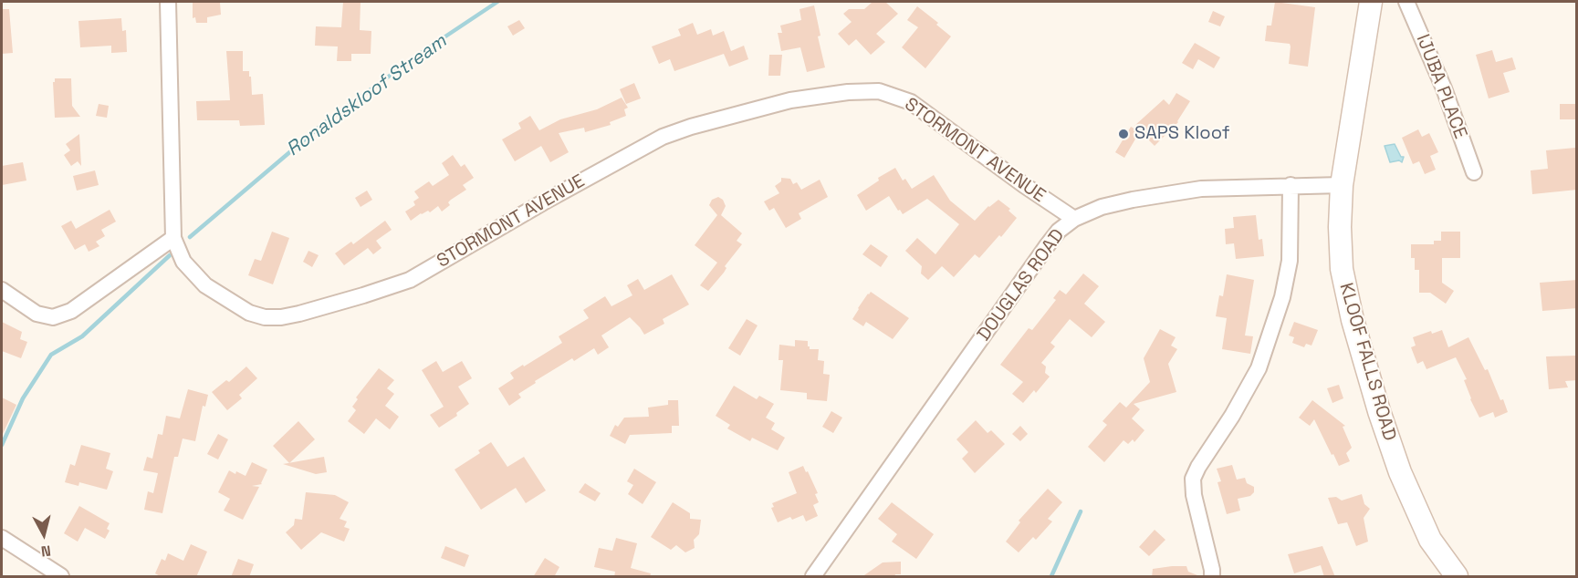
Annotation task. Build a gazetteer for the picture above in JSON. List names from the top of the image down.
{
  "streets": {
    "main road": ["KLOOF FALLS ROAD"],
    "street": ["IJUBA PLACE", "STORMONT AVENUE", "DOUGLAS ROAD"]
  },
  "crossings": [
    ["STORMONT AVENUE", "DOUGLAS ROAD"],
    ["DOUGLAS ROAD", "KLOOF FALLS ROAD"]
  ],
  "water": ["Ronaldskloof Stream"],
  "places": ["SAPS Kloof"],
  "north": "bottom"
}
